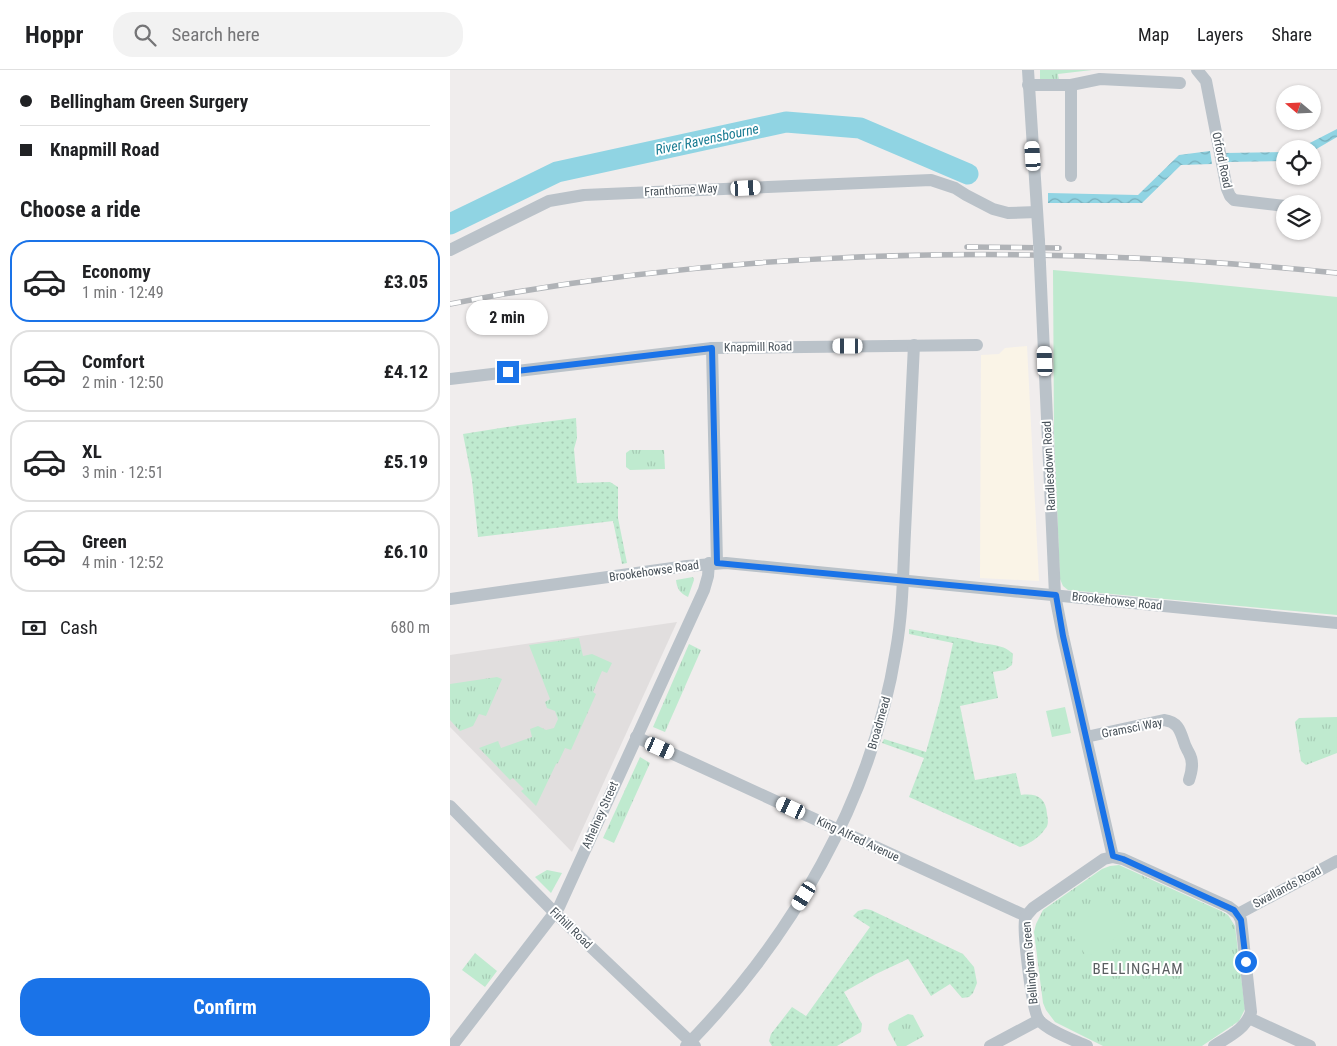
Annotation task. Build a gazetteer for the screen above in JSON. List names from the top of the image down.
{
  "streets": {
    "street": [
      "Orford Road",
      "Franthorne Way",
      "Knapmill Road",
      "Randlesdown Road",
      "Brookehowse Road",
      "Broadmead",
      "Gramsci Way",
      "Athelney Street",
      "King Alfred Avenue",
      "Swallands Road",
      "Firhill Road",
      "Bellingham Green"
    ]
  },
  "crossings": [
    ["Franthorne Way", "Randlesdown Road"],
    ["Knapmill Road", "Broadmead"],
    ["Knapmill Road", "Athelney Street"],
    ["Randlesdown Road", "Brookehowse Road"],
    ["Randlesdown Road", "Gramsci Way"],
    ["Randlesdown Road", "Bellingham Green"],
    ["Brookehowse Road", "Broadmead"],
    ["Brookehowse Road", "Athelney Street"],
    ["Broadmead", "King Alfred Avenue"],
    ["Broadmead", "Firhill Road"],
    ["Athelney Street", "King Alfred Avenue"],
    ["Athelney Street", "Firhill Road"],
    ["King Alfred Avenue", "Bellingham Green"]
  ],
  "districts": ["BELLINGHAM"],
  "water": ["River Ravensbourne"],
  "north": "left",
  "page": {
    "header": "Hoppr",
    "search": "Search here",
    "nav": ["Map", "Layers", "Share"],
    "banner": ["Bellingham Green Surgery", "Knapmill Road"],
    "heading": "Choose a ride",
    "list": [
      {
        "name": "Economy",
        "note": "1 min · 12:49",
        "value": "£3.05"
      },
      {
        "name": "Comfort",
        "note": "2 min · 12:50",
        "value": "£4.12"
      },
      {
        "name": "XL",
        "note": "3 min · 12:51",
        "value": "£5.19"
      },
      {
        "name": "Green",
        "note": "4 min · 12:52",
        "value": "£6.10"
      }
    ],
    "bubble": "2 min",
    "pay": ["Cash", "680 m"],
    "buttons": "Confirm"
  }
}
